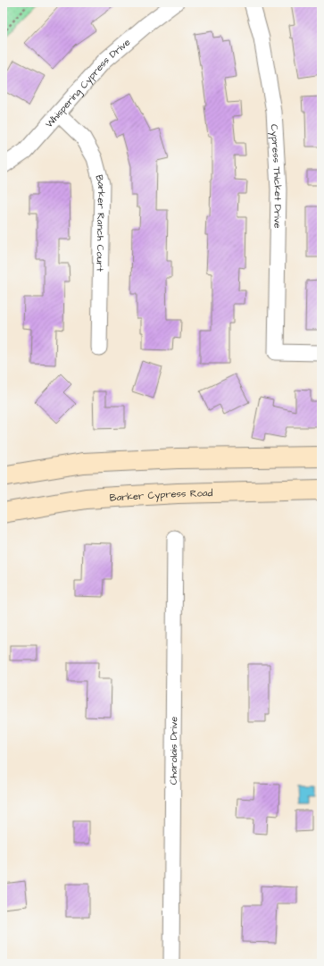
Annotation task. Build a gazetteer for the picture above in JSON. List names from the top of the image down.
{
  "streets": {
    "main road": ["Barker Cypress Road"],
    "street": [
      "Whispering Cypress Drive",
      "Cypress Thicket Drive",
      "Barker Ranch Court",
      "Charolais Drive"
    ]
  },
  "crossings": [
    ["Whispering Cypress Drive", "Barker Ranch Court"]
  ]
}
